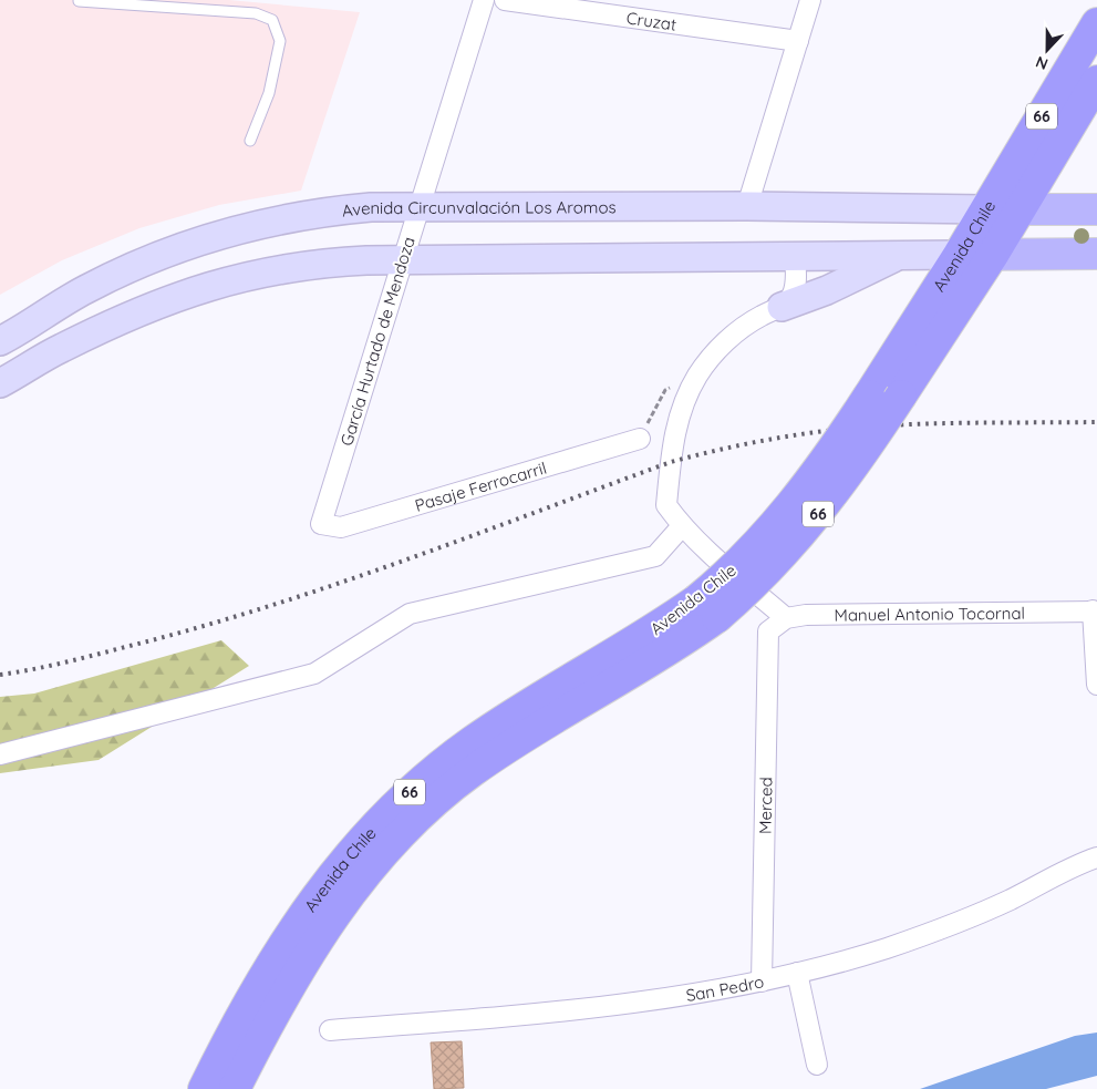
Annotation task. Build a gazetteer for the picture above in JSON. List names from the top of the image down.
{
  "streets": {
    "highway": ["66", "Avenida Chile"],
    "main road": ["Avenida Circunvalación Los Aromos"],
    "street": [
      "Cruzat",
      "García Hurtado de Mendoza",
      "Pasaje Ferrocarril",
      "Manuel Antonio Tocornal",
      "Merced",
      "San Pedro"
    ]
  },
  "crossings": [
    ["Avenida Circunvalación Los Aromos", "Avenida Chile"],
    ["Avenida Circunvalación Los Aromos", "García Hurtado de Mendoza"],
    ["García Hurtado de Mendoza", "Pasaje Ferrocarril"],
    ["Manuel Antonio Tocornal", "Merced"],
    ["Merced", "San Pedro"]
  ],
  "north": "bottom"
}
